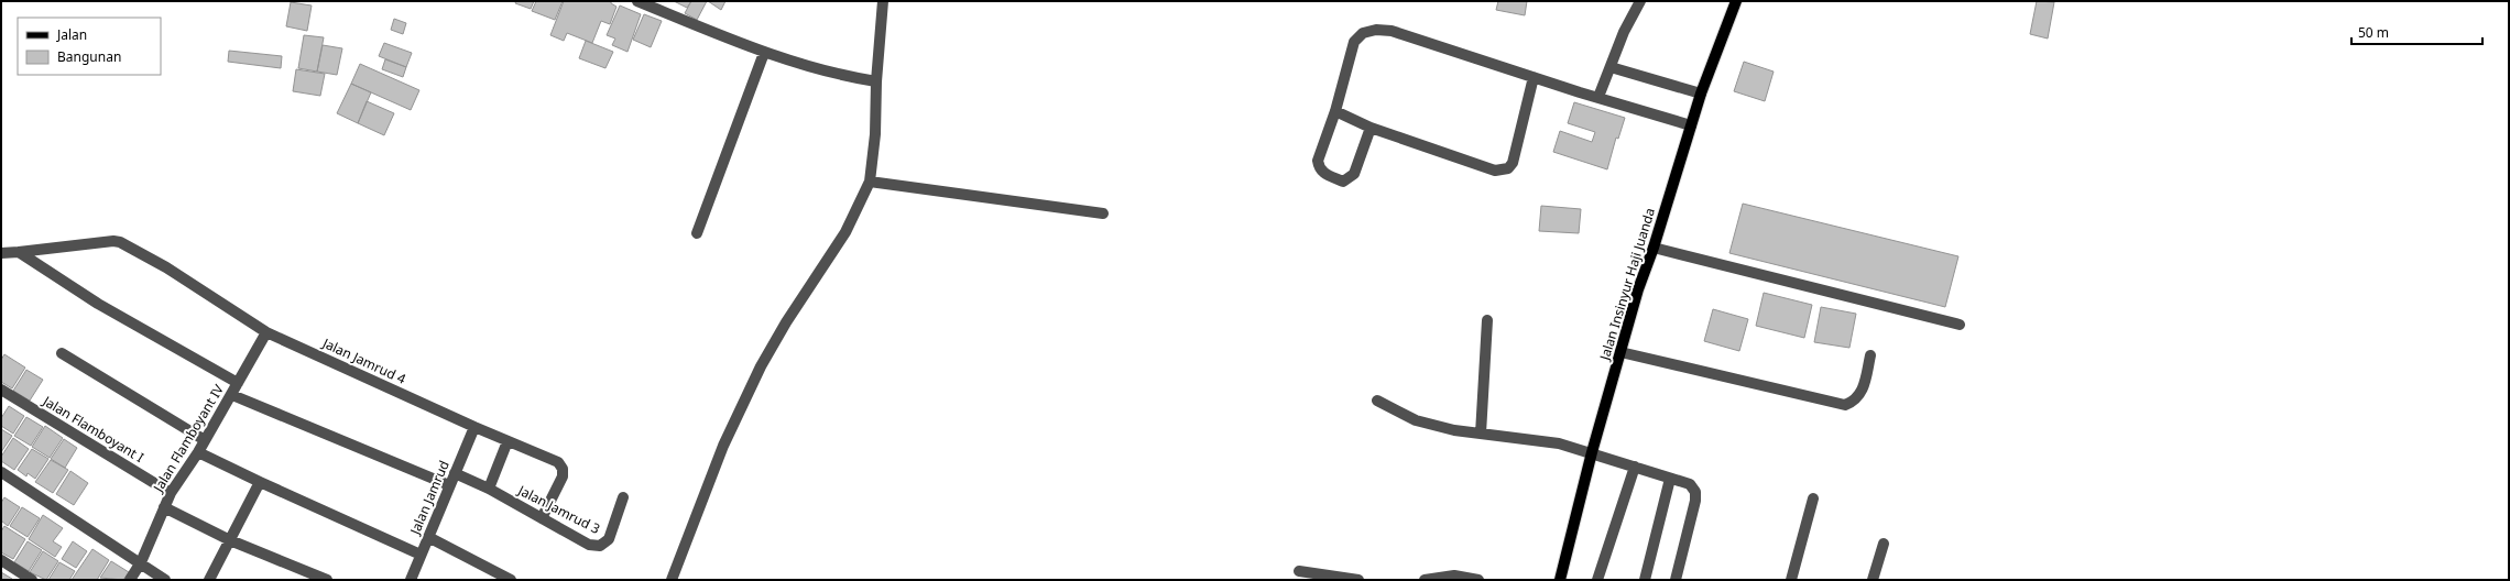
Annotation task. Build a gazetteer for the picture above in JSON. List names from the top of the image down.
{
  "streets": {
    "main road": ["Jalan Insinyur Haji Juanda"],
    "street": [
      "Jalan Jamrud 4",
      "Jalan Flamboyant I",
      "Jalan Flamboyant IV",
      "Jalan Jamrud",
      "Jalan Jamrud 3"
    ]
  },
  "crossings": [
    ["Jalan Jamrud 4", "Jalan Flamboyant IV"],
    ["Jalan Jamrud 4", "Jalan Jamrud"],
    ["Jalan Jamrud 4", "Jalan Jamrud 3"],
    ["Jalan Flamboyant I", "Jalan Flamboyant IV"],
    ["Jalan Jamrud", "Jalan Jamrud 3"]
  ],
  "legend": ["Jalan", "Bangunan"],
  "scale_bar": "50 m"
}
